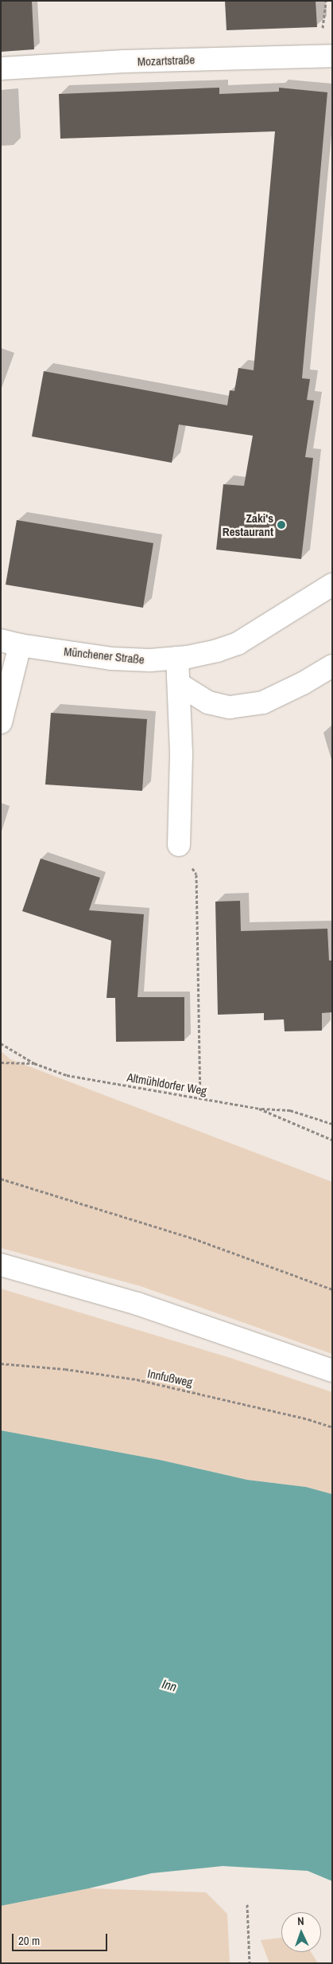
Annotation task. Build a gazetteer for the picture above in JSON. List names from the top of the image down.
{
  "streets": {
    "street": ["Mozartstraße", "Münchener Straße"],
    "path": ["Altmühldorfer Weg", "Innfußweg"]
  },
  "water": ["Inn"],
  "places": ["Zaki's Restaurant"],
  "scale_bar": "20 m",
  "north": "top"
}
